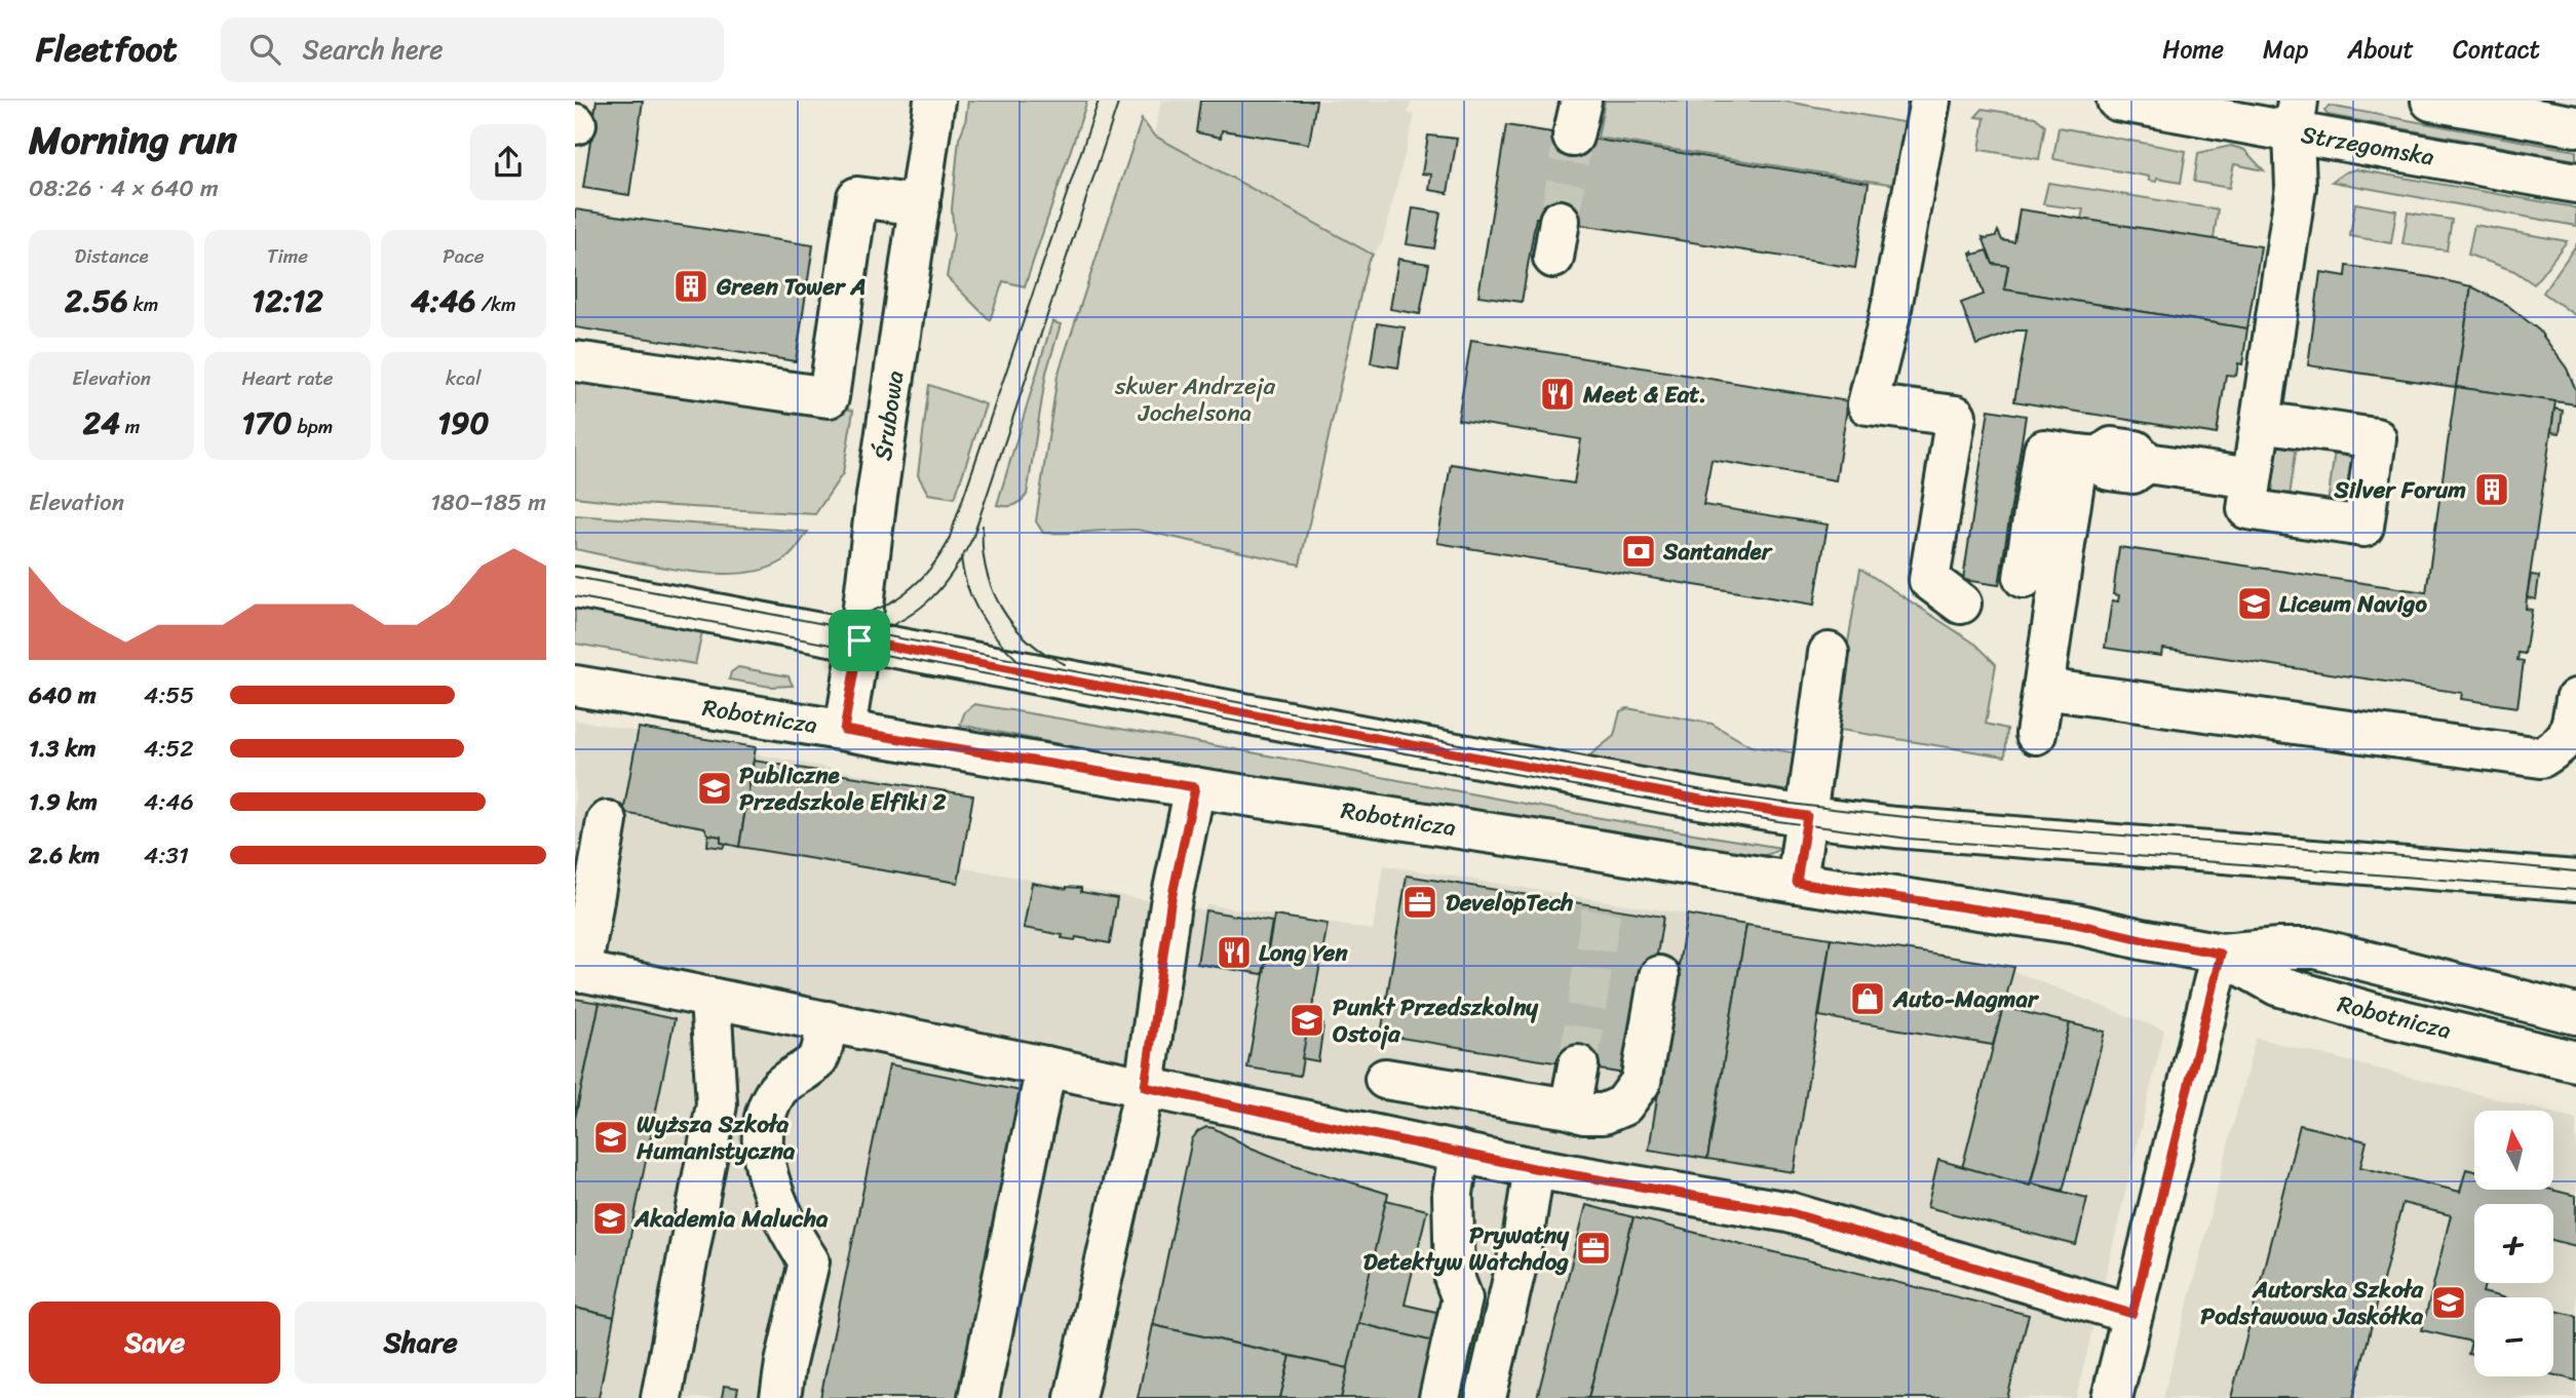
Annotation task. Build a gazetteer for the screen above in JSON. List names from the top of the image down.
{
  "streets": {
    "street": ["Strzegomska", "Śrubowa", "Robotnicza"]
  },
  "crossings": [
    ["Śrubowa", "Robotnicza"]
  ],
  "parks": ["skwer Andrzeja Jochelsona"],
  "places": {
    "building": ["Green Tower A", "Silver Forum"],
    "restaurant": ["Meet & Eat.", "Long Yen"],
    "bank": ["Santander"],
    "school or university": [
      "Liceum Navigo",
      "Publiczne Przedszkole Elfiki 2",
      "Punkt Przedszkolny Ostoja",
      "Wyższa Szkoła Humanistyczna",
      "Akademia Malucha",
      "Autorska Szkoła Podstawowa Jaskółka"
    ],
    "office": ["DevelopTech", "Prywatny Detektyw Watchdog"],
    "shop": ["Auto-Magmar"]
  },
  "north": "top",
  "page": {
    "header": "Fleetfoot",
    "search": "Search here",
    "nav": [
      "Home",
      "Map",
      "About",
      "Contact"
    ],
    "heading": ["Morning run", "08:26 · 4 × 640 m"],
    "stats": [
      ["Distance", "2.56 km"],
      ["Time", "12:12"],
      ["Pace", "4:46 /km"],
      ["Elevation", "24 m"],
      ["Heart rate", "170 bpm"],
      ["kcal", "190"]
    ],
    "chart": ["Elevation", "180–185 m"],
    "list": [
      {
        "name": "640 m",
        "note": "4:55"
      },
      {
        "name": "1.3 km",
        "note": "4:52"
      },
      {
        "name": "1.9 km",
        "note": "4:46"
      },
      {
        "name": "2.6 km",
        "note": "4:31"
      }
    ],
    "map_buttons": ["+", "−"],
    "buttons": ["Save", "Share"]
  }
}
